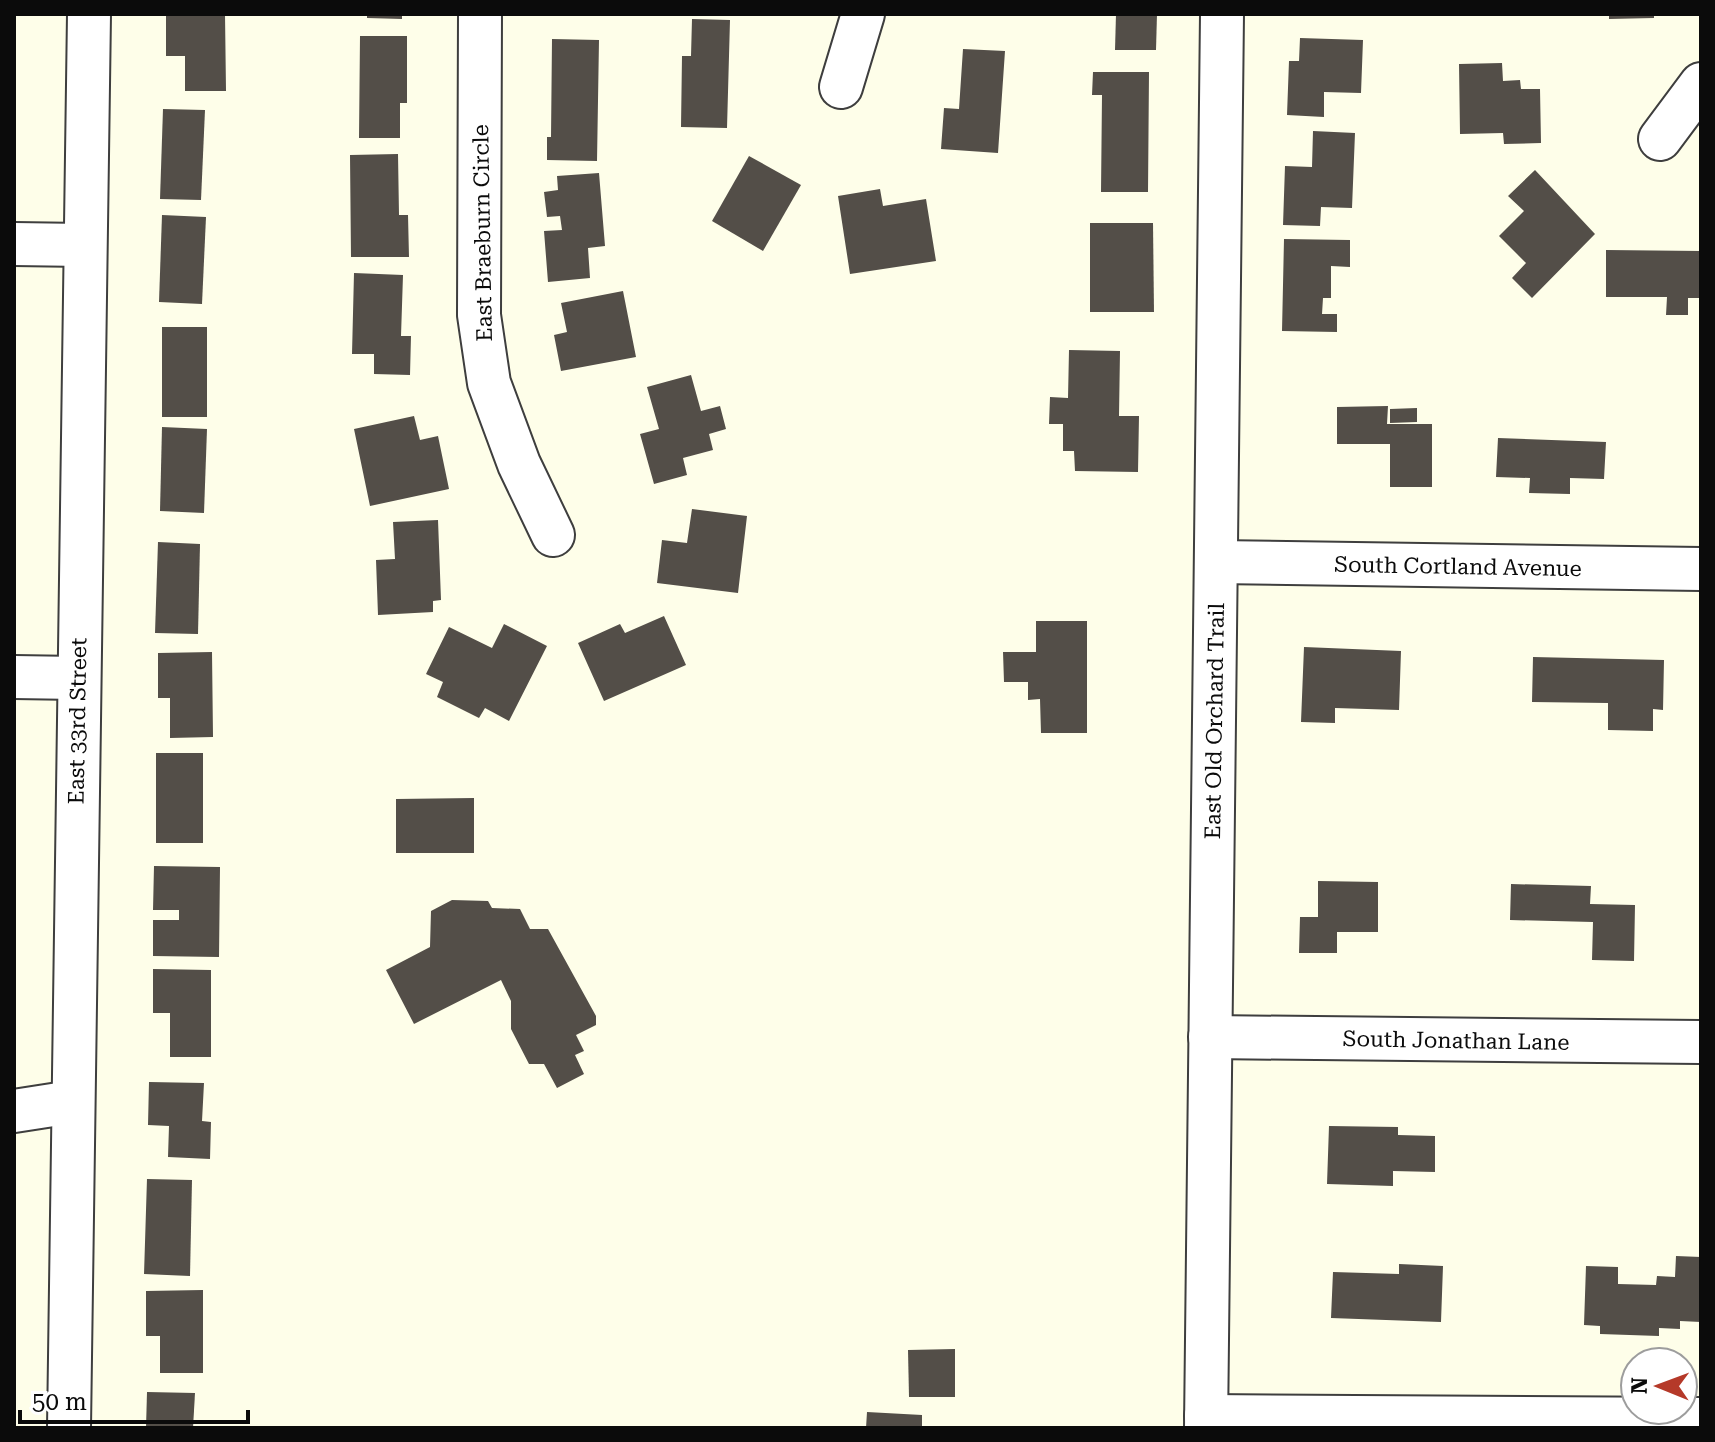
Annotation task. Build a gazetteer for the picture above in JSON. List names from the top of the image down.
{
  "streets": {
    "street": [
      "East Braeburn Circle",
      "South Cortland Avenue",
      "East 33rd Street",
      "East Old Orchard Trail",
      "South Jonathan Lane"
    ]
  },
  "crossings": [
    ["South Cortland Avenue", "East Old Orchard Trail"],
    ["East Old Orchard Trail", "South Jonathan Lane"]
  ],
  "scale_bar": "50 m",
  "north": "left"
}
